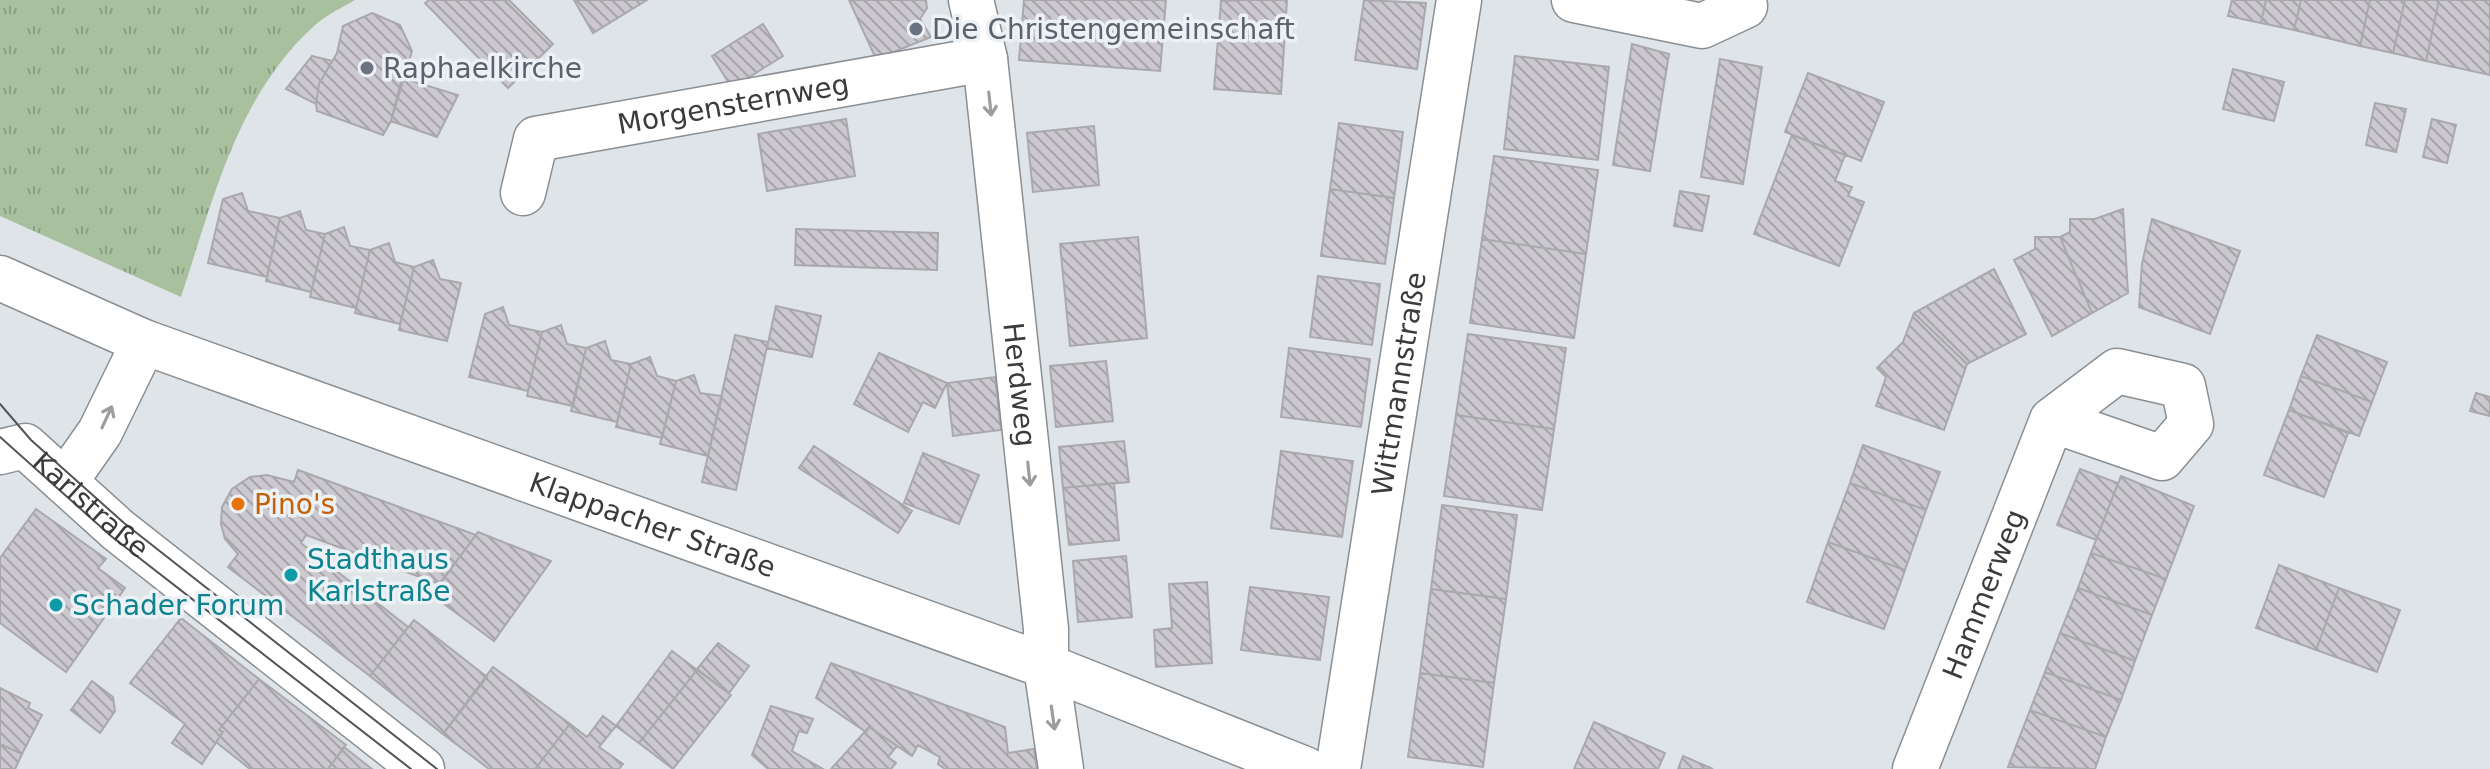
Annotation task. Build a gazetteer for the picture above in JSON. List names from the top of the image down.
{
  "streets": {
    "street": [
      "Morgensternweg",
      "Herdweg",
      "Wittmannstraße",
      "Karlstraße",
      "Klappacher Straße",
      "Hammerweg"
    ]
  },
  "crossings": [
    ["Morgensternweg", "Herdweg"],
    ["Herdweg", "Klappacher Straße"]
  ],
  "one_way": ["Herdweg"],
  "places": [
    "Die Christengemeinschaft",
    "Raphaelkirche",
    "Pino's",
    "Stadthaus Karlstraße",
    "Schader Forum"
  ]
}
